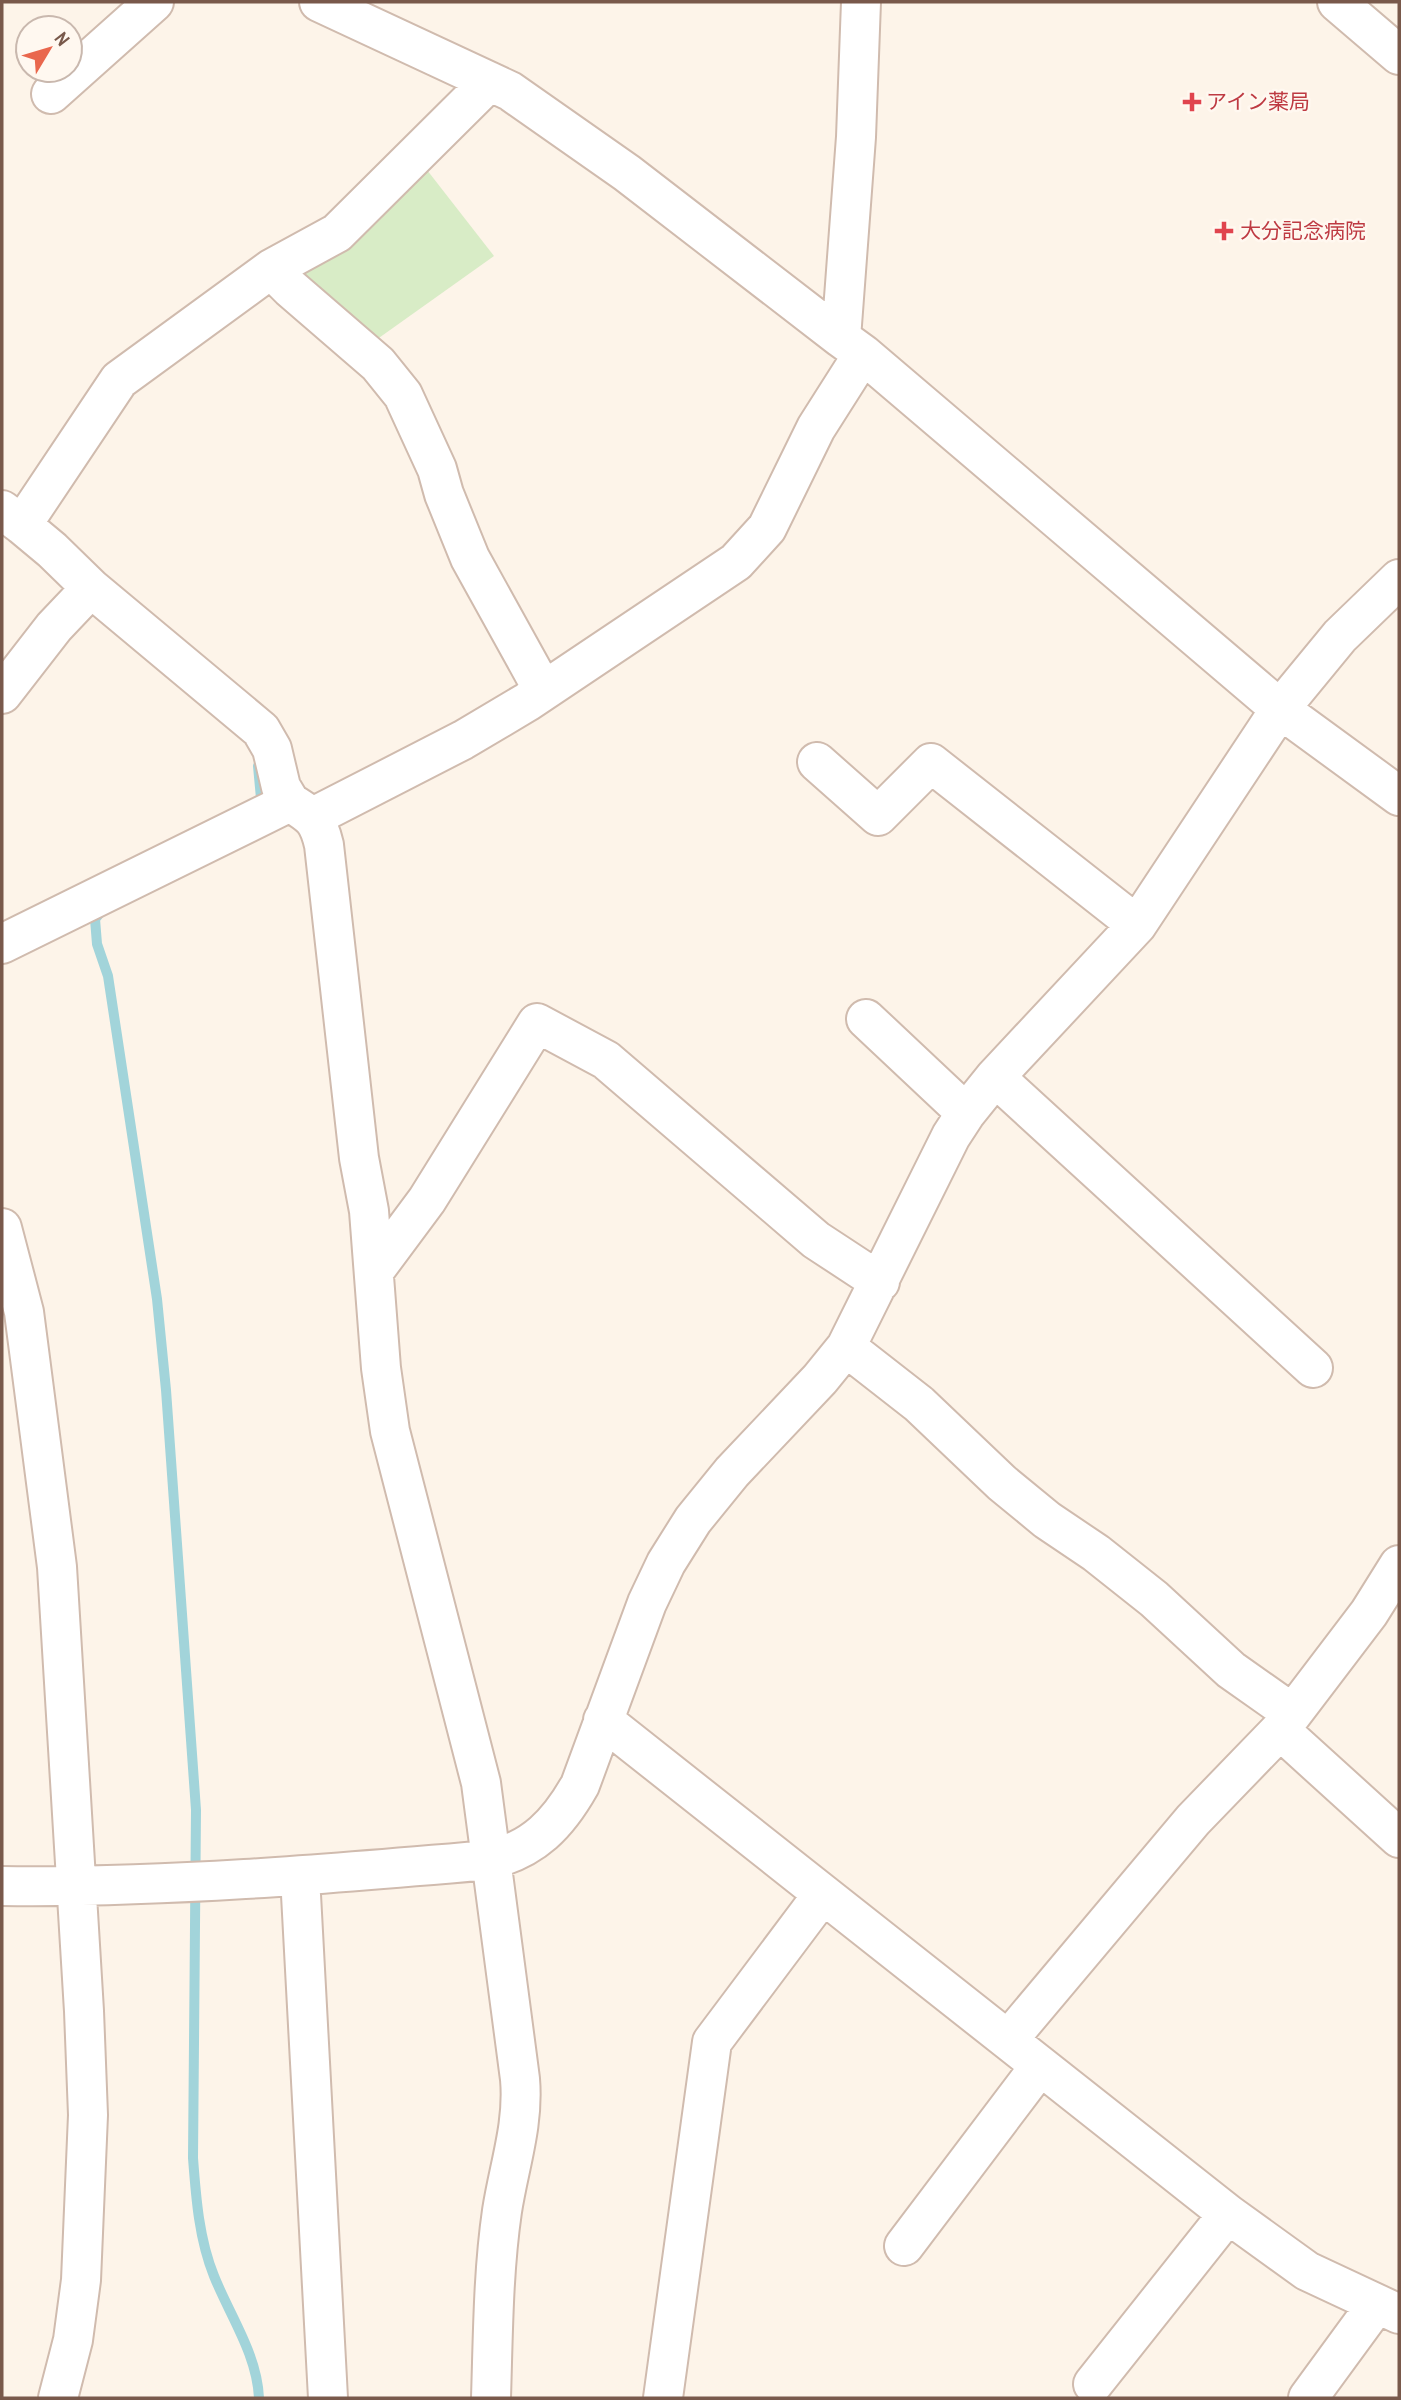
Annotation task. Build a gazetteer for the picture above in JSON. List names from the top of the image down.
{
  "places": {
    "health": ["アイン薬局", "大分記念病院"]
  },
  "north": "top right"
}
